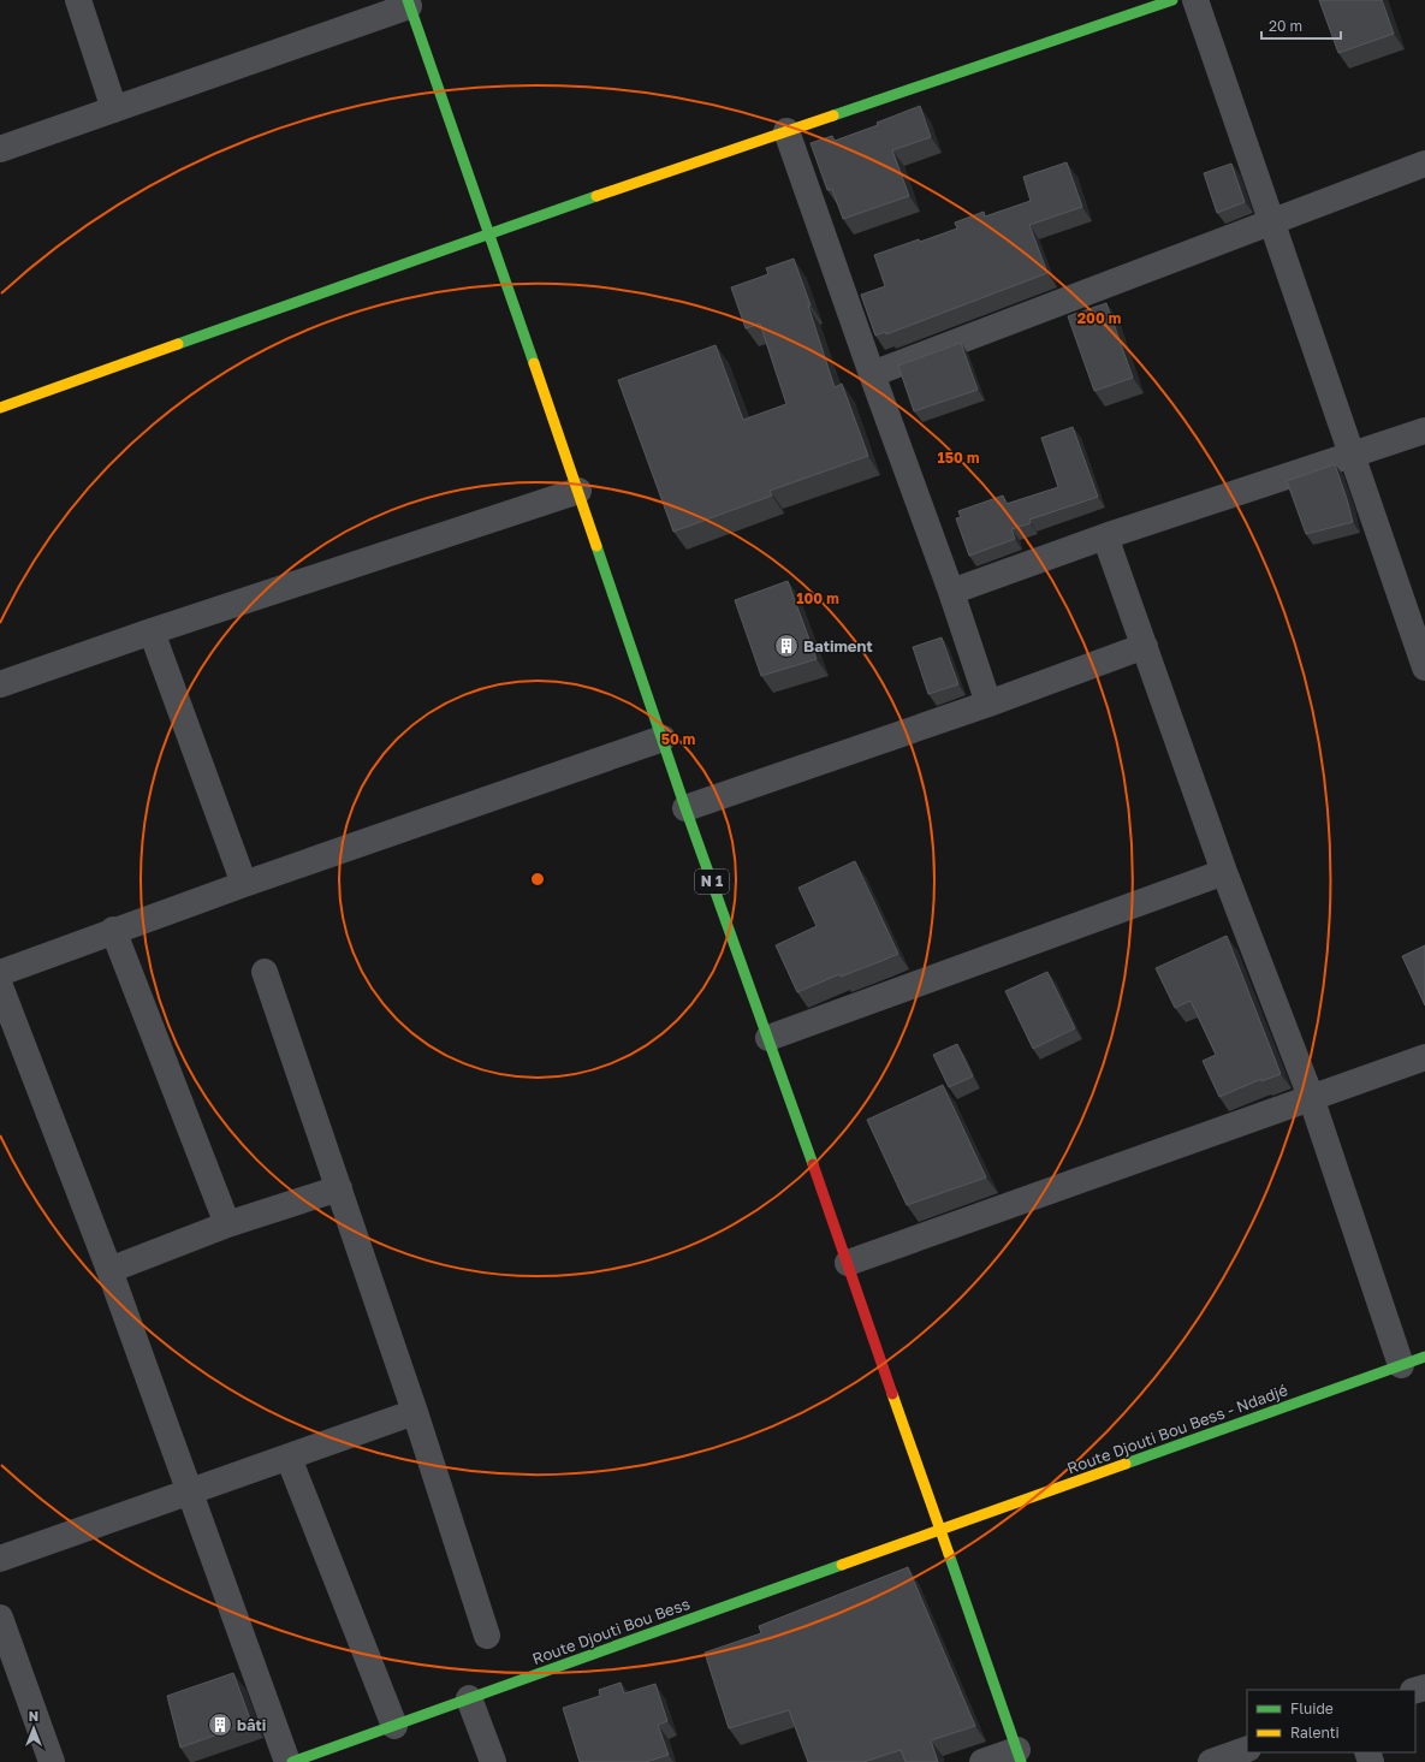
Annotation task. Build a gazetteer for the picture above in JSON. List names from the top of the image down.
{
  "streets": {
    "main road": ["N 1", "Route Djouti Bou Bess - Ndadjé", "Route Djouti Bou Bess"]
  },
  "crossings": [
    ["N 1", "Route Djouti Bou Bess - Ndadjé"],
    ["N 1", "Route Djouti Bou Bess"],
    ["Route Djouti Bou Bess - Ndadjé", "Route Djouti Bou Bess"]
  ],
  "places": {
    "building": ["Batiment", "bâti"]
  },
  "legend": ["Fluide", "Ralenti"],
  "scale_bar": "20 m",
  "north": "top",
  "rings": [
    "200 m",
    "150 m",
    "100 m",
    "50 m"
  ]
}
